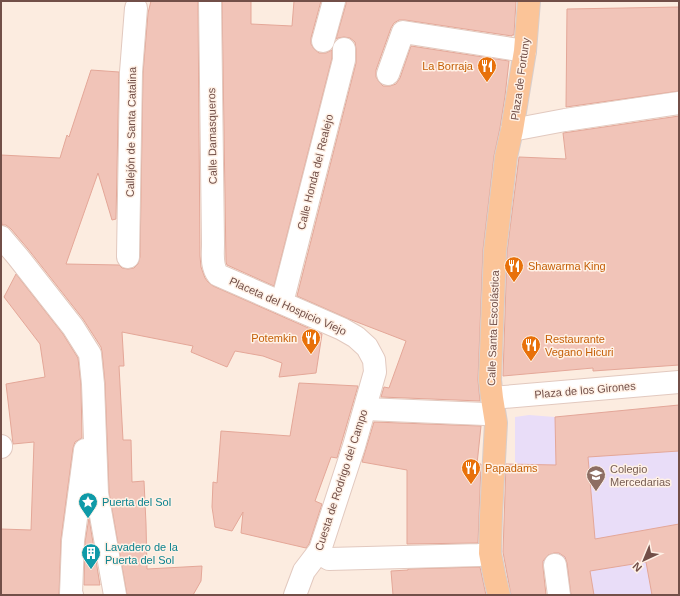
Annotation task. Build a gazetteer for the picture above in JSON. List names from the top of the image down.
{
  "streets": {
    "main road": ["Plaza de Fortuny", "Calle Santa Escolástica"],
    "street": [
      "Callejón de Santa Catalina",
      "Calle Damasqueros",
      "Calle Honda del Realejo",
      "Placeta del Hospicio Viejo",
      "Plaza de los Girones",
      "Cuesta de Rodrigo del Campo"
    ]
  },
  "crossings": [
    ["Plaza de Fortuny", "Calle Santa Escolástica"],
    ["Calle Damasqueros", "Placeta del Hospicio Viejo"],
    ["Placeta del Hospicio Viejo", "Cuesta de Rodrigo del Campo"],
    ["Calle Santa Escolástica", "Plaza de los Girones"],
    ["Plaza de los Girones", "Cuesta de Rodrigo del Campo"]
  ],
  "places": {
    "restaurant": [
      "La Borraja",
      "Shawarma King",
      "Potemkin",
      "Restaurante Vegano Hicuri",
      "Papadams"
    ],
    "school or university": ["Colegio Mercedarias"],
    "place": ["Puerta del Sol"],
    "building": ["Lavadero de la Puerta del Sol"]
  },
  "north": "bottom left"
}
